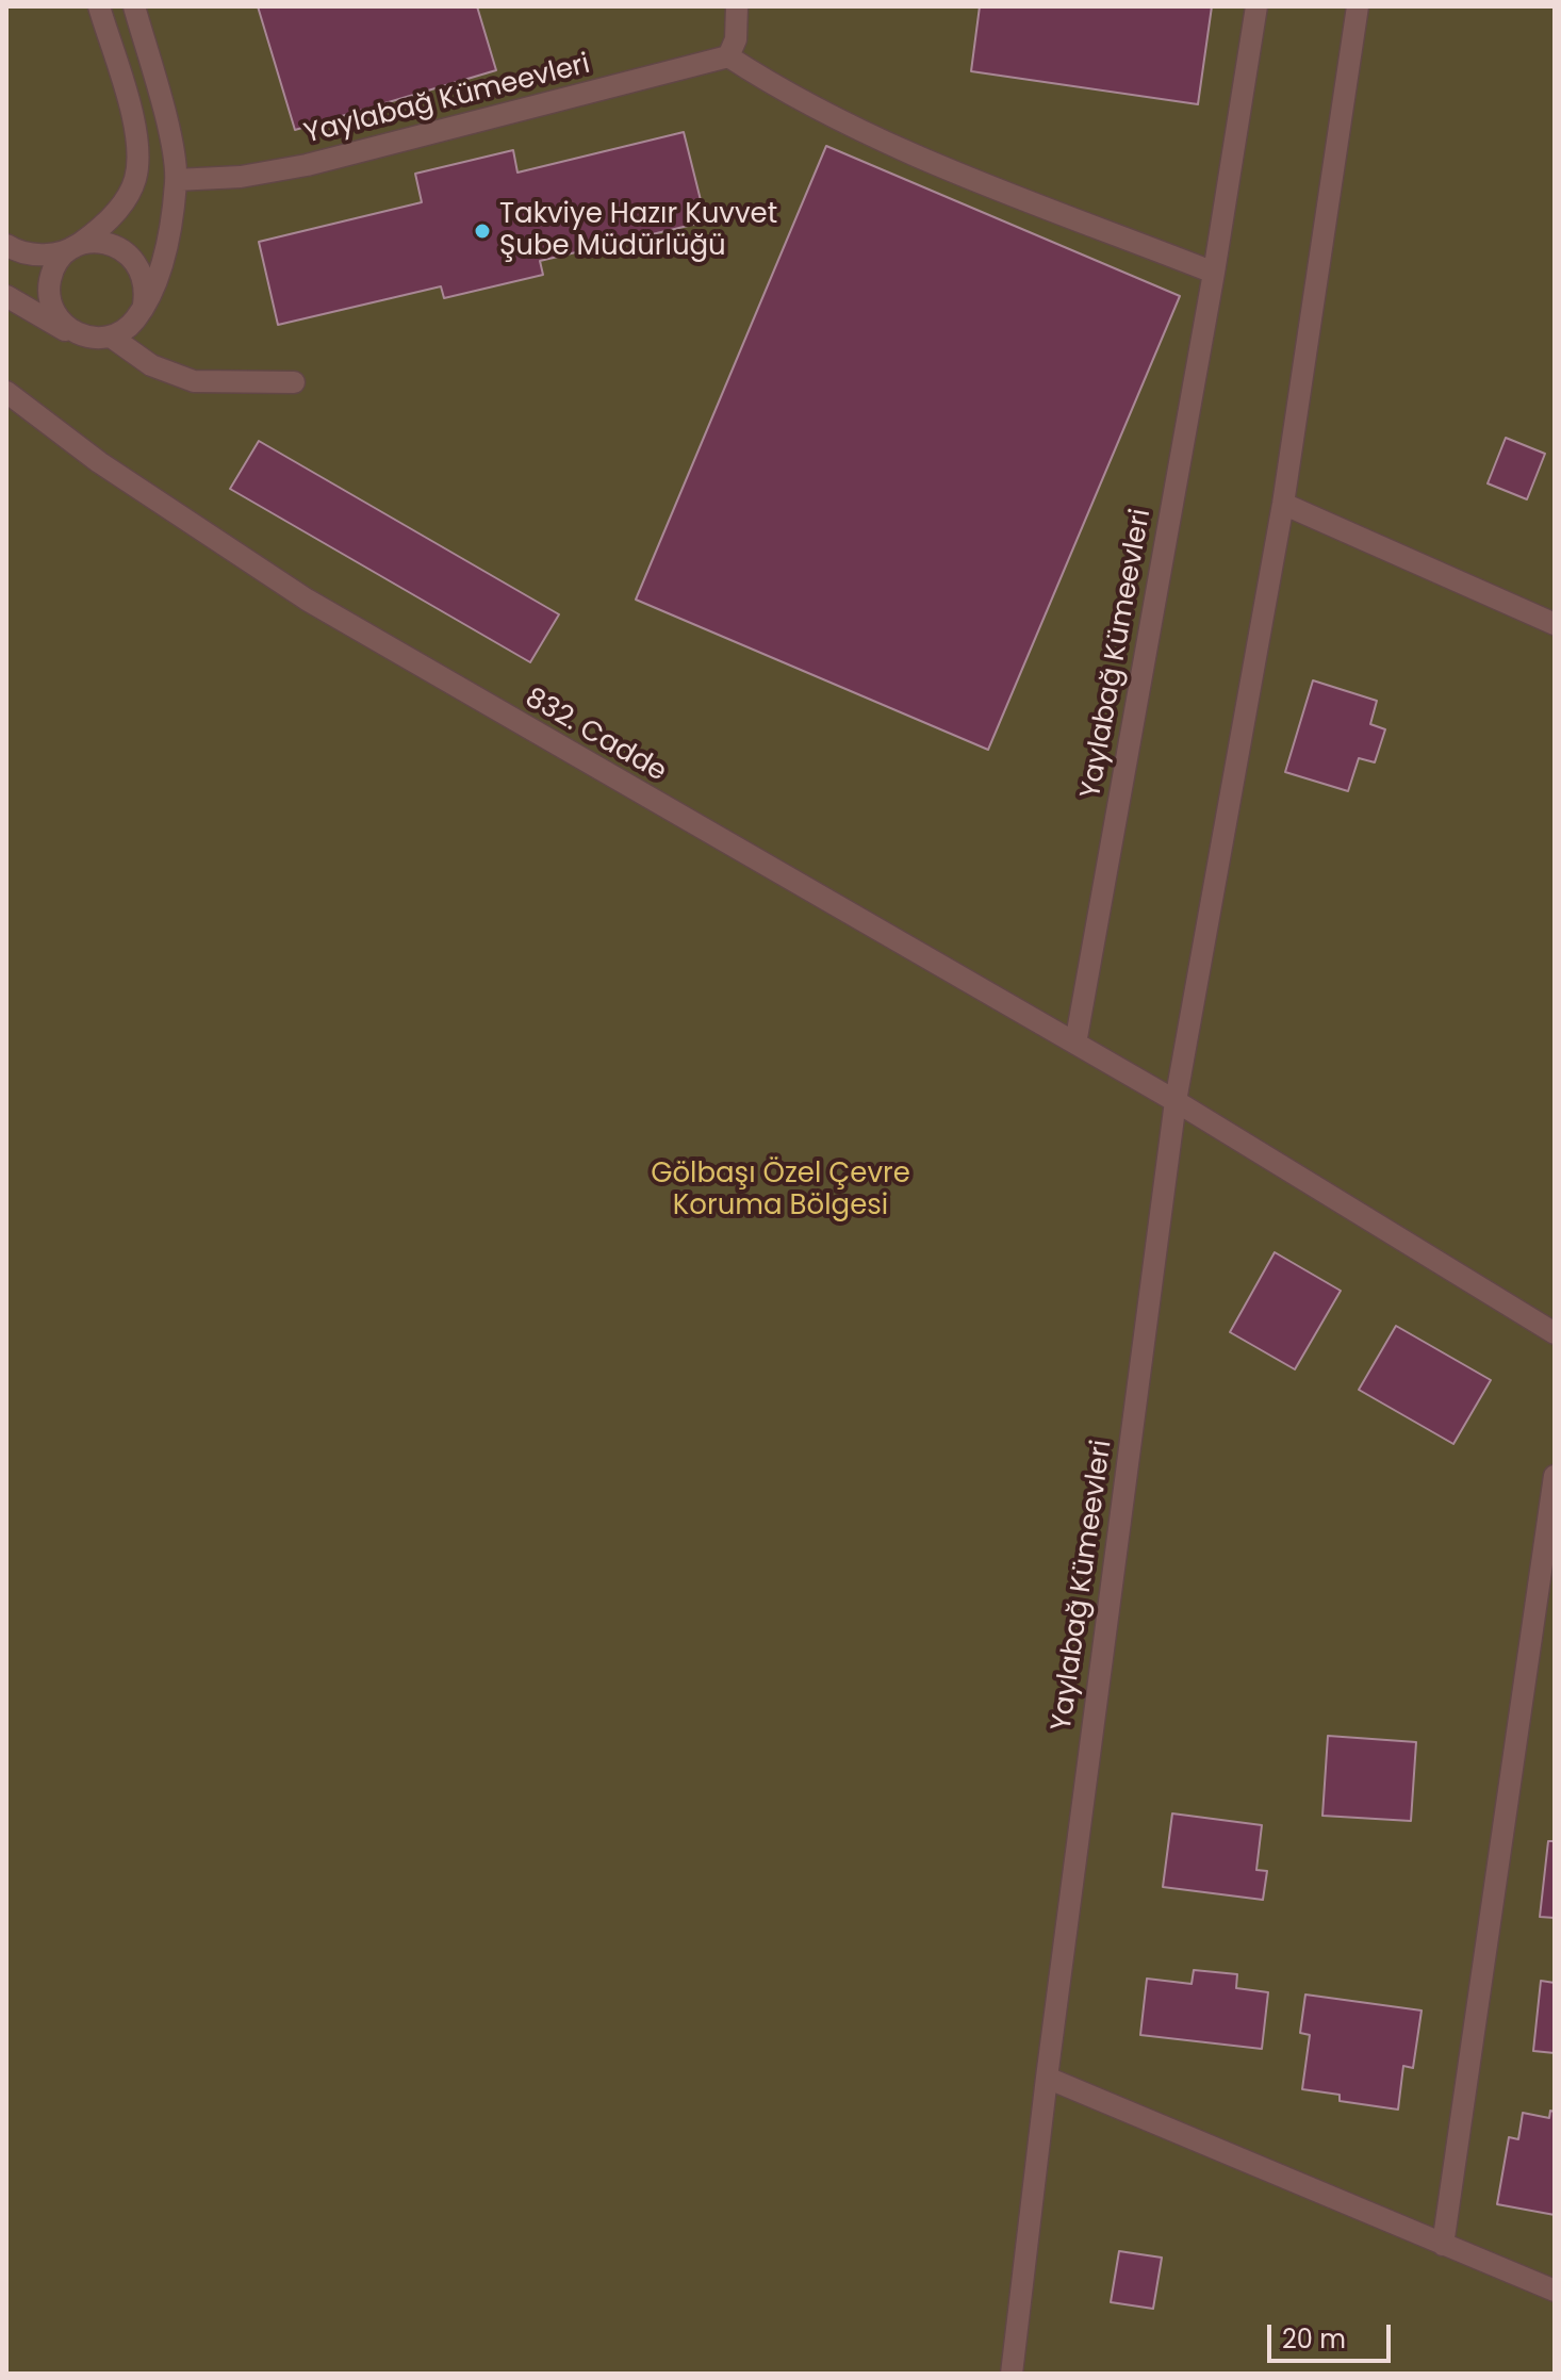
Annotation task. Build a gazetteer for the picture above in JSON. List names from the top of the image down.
{
  "streets": {
    "street": ["Yaylabağ Kümeevleri", "832. Cadde"]
  },
  "crossings": [
    ["Yaylabağ Kümeevleri", "832. Cadde"]
  ],
  "parks": ["Gölbaşı Özel Çevre Koruma Bölgesi"],
  "places": ["Takviye Hazır Kuvvet Şube Müdürlüğü"],
  "scale_bar": "20 m"
}
